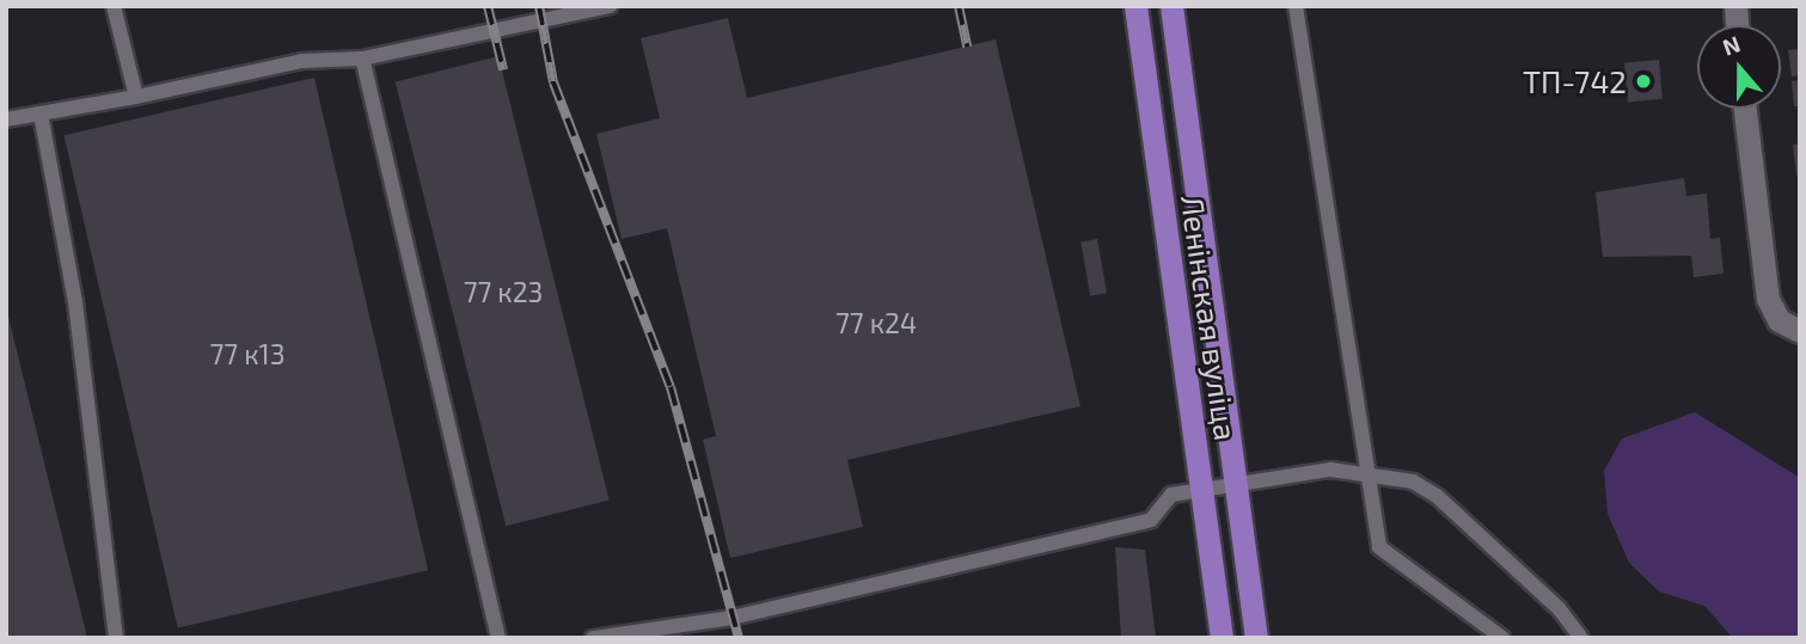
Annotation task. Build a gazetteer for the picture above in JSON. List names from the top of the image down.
{
  "streets": {
    "main road": ["Ленінская вуліца"]
  },
  "places": ["ТП-742"],
  "house_numbers": ["77 к23", "77 к24", "77 к13"],
  "north": "top"
}
